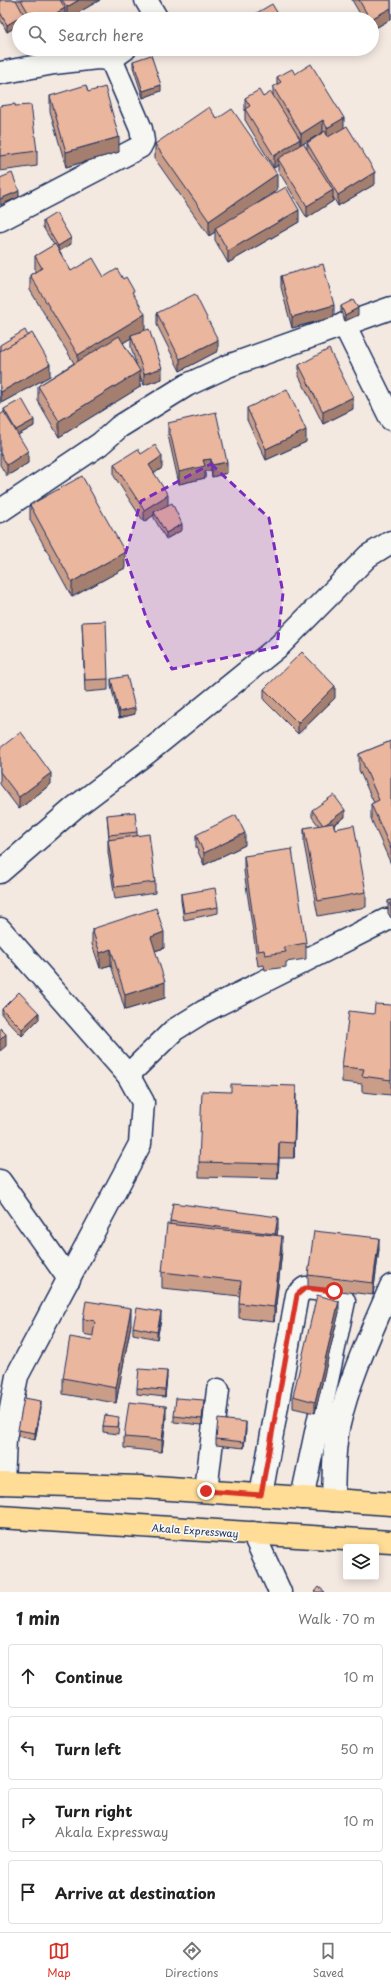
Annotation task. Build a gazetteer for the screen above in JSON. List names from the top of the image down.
{
  "streets": {
    "main road": ["Akala Expressway"]
  },
  "page": {
    "search": "Search here",
    "heading": ["1 min", "Walk · 70 m"],
    "list": [
      ["Continue", "10 m"],
      ["Turn left", "50 m"],
      ["Turn right", "Akala Expressway", "10 m"],
      "Arrive at destination"
    ],
    "nav": ["Map", "Directions", "Saved"]
  }
}
